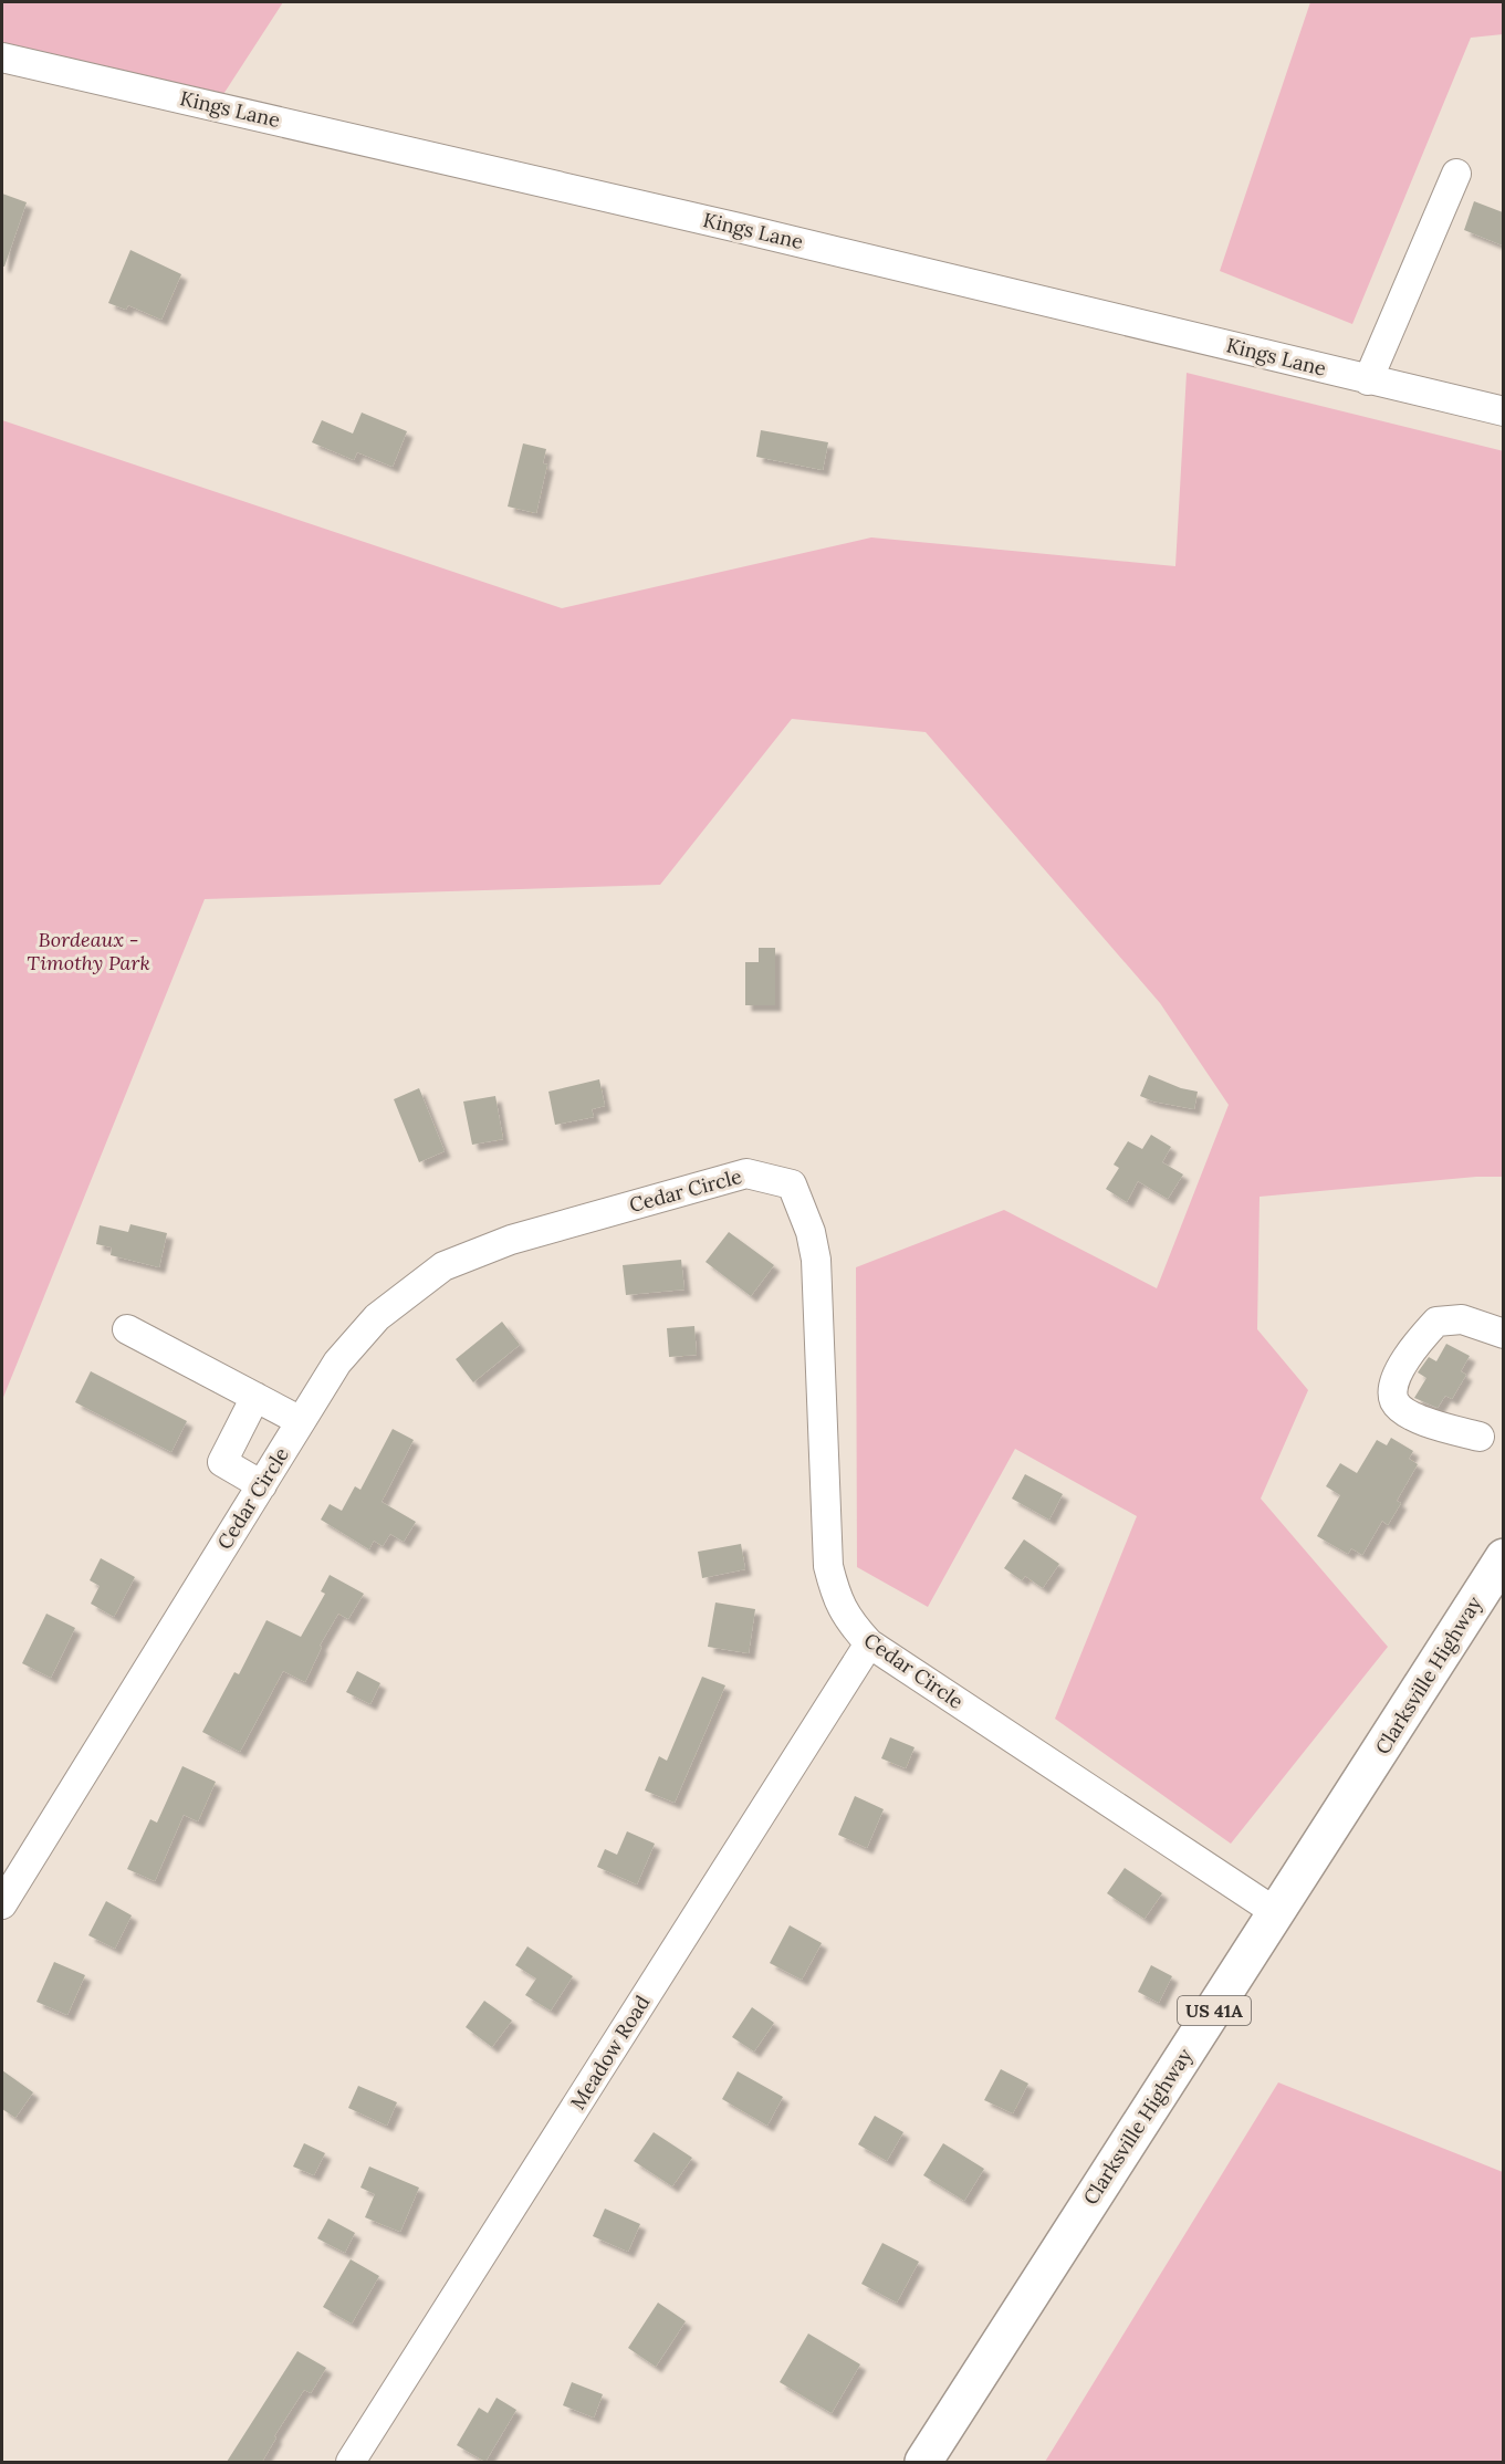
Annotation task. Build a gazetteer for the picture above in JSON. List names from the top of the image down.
{
  "streets": {
    "main road": ["Clarksville Highway", "US 41A"],
    "street": ["Kings Lane", "Cedar Circle", "Meadow Road"]
  },
  "crossings": [
    ["Cedar Circle", "Clarksville Highway"],
    ["Cedar Circle", "Meadow Road"]
  ],
  "parks": ["Bordeaux - Timothy Park"]
}
